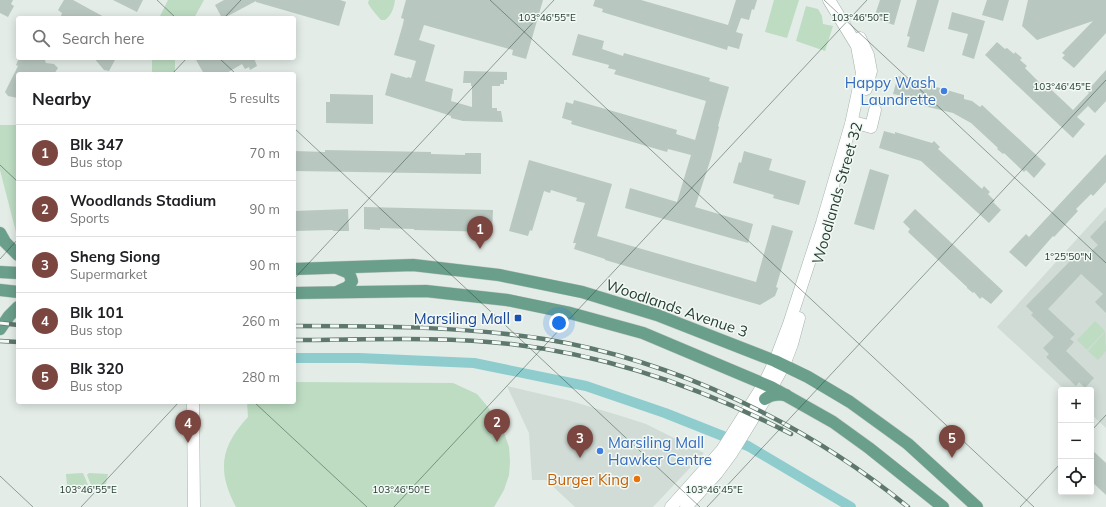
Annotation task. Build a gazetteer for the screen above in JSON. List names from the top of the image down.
{
  "streets": {
    "main road": ["Woodlands Avenue 3"],
    "street": ["Woodlands Street 32"]
  },
  "crossings": [
    ["Woodlands Street 32", "Woodlands Avenue 3"]
  ],
  "places": {
    "other": ["Happy Wash Laundrette", "Marsiling Mall Hawker Centre", "Burger King"],
    "transit": ["Marsiling Mall"]
  },
  "page": {
    "search": "Search here",
    "heading": ["Nearby", "5 results"],
    "list": [
      {
        "mark": "1",
        "name": "Blk 347",
        "note": "Bus stop",
        "value": "70 m"
      },
      {
        "mark": "2",
        "name": "Woodlands Stadium",
        "note": "Sports",
        "value": "90 m"
      },
      {
        "mark": "3",
        "name": "Sheng Siong",
        "note": "Supermarket",
        "value": "90 m"
      },
      {
        "mark": "4",
        "name": "Blk 101",
        "note": "Bus stop",
        "value": "260 m"
      },
      {
        "mark": "5",
        "name": "Blk 320",
        "note": "Bus stop",
        "value": "280 m"
      }
    ],
    "pins": [
      "1",
      "2",
      "4",
      "3",
      "5"
    ],
    "map_buttons": ["+", "−"]
  },
  "coordinates": [
    "103°46'55\"E",
    "103°46'50\"E",
    "103°46'45\"E",
    "1°25'50\"N"
  ]
}
